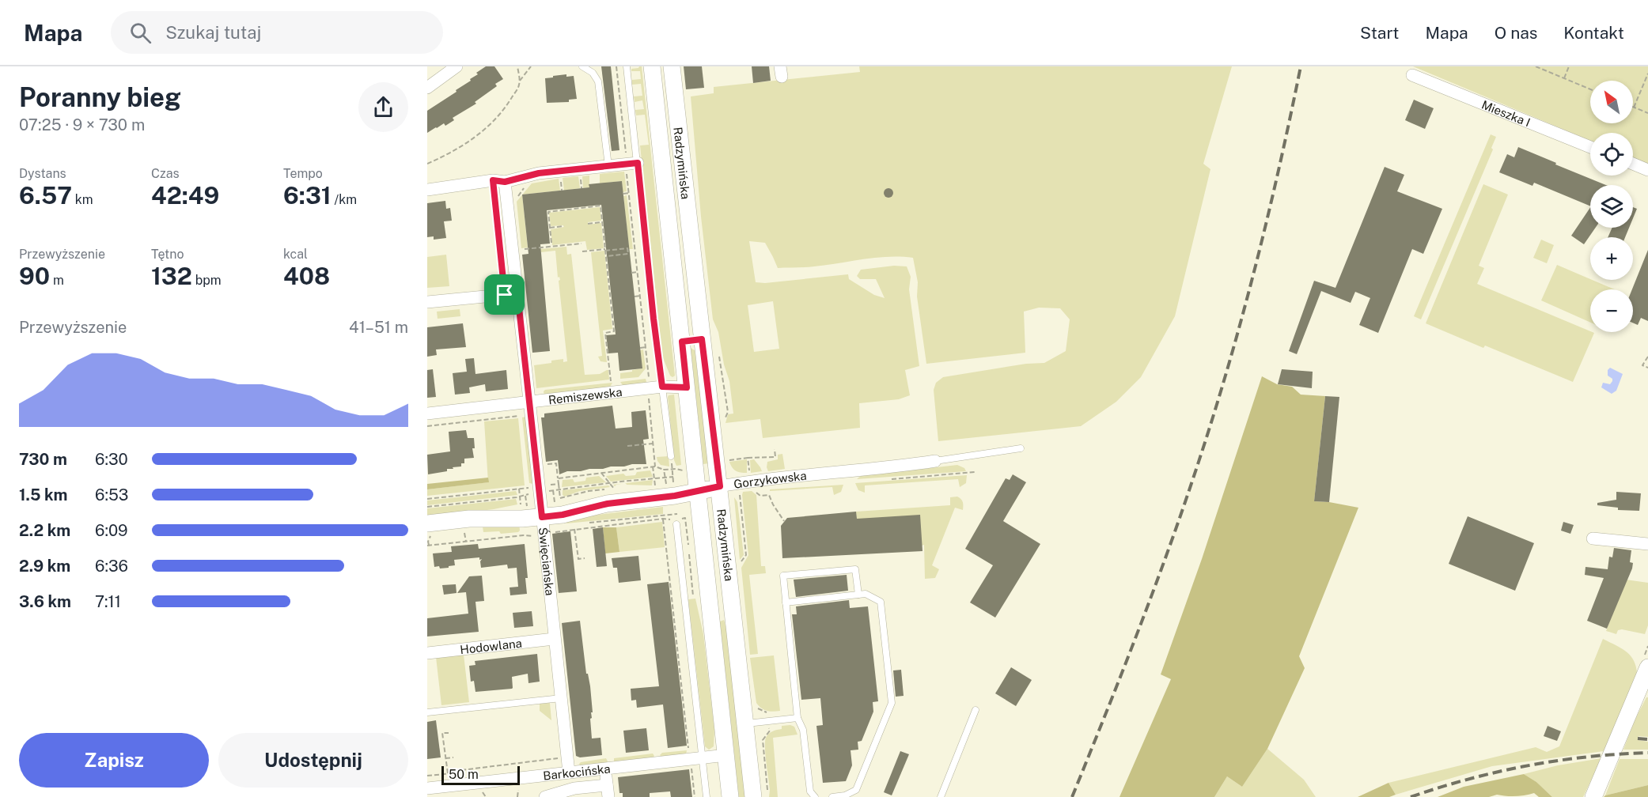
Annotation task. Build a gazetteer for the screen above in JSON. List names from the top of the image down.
{
  "streets": {
    "main road": ["Radzymińska", "Gorzykowska"],
    "street": [
      "Mieszka I",
      "Remiszewska",
      "Święciańska",
      "Hodowlana",
      "Barkocińska"
    ]
  },
  "crossings": [
    ["Radzymińska", "Remiszewska"],
    ["Radzymińska", "Gorzykowska"],
    ["Radzymińska", "Barkocińska"],
    ["Remiszewska", "Święciańska"],
    ["Gorzykowska", "Święciańska"],
    ["Święciańska", "Hodowlana"],
    ["Święciańska", "Barkocińska"]
  ],
  "scale_bar": "50 m",
  "north": "top left",
  "page": {
    "header": "Mapa",
    "search": "Szukaj tutaj",
    "nav": [
      "Start",
      "Mapa",
      "O nas",
      "Kontakt"
    ],
    "heading": ["Poranny bieg", "07:25 · 9 × 730 m"],
    "map_buttons": ["+", "−"],
    "stats": [
      ["Dystans", "6.57 km"],
      ["Czas", "42:49"],
      ["Tempo", "6:31 /km"],
      ["Przewyższenie", "90 m"],
      ["Tętno", "132 bpm"],
      ["kcal", "408"]
    ],
    "chart": ["Przewyższenie", "41–51 m"],
    "list": [
      {
        "name": "730 m",
        "note": "6:30"
      },
      {
        "name": "1.5 km",
        "note": "6:53"
      },
      {
        "name": "2.2 km",
        "note": "6:09"
      },
      {
        "name": "2.9 km",
        "note": "6:36"
      },
      {
        "name": "3.6 km",
        "note": "7:11"
      }
    ],
    "buttons": ["Zapisz", "Udostępnij"],
    "scale": "50 m"
  }
}
